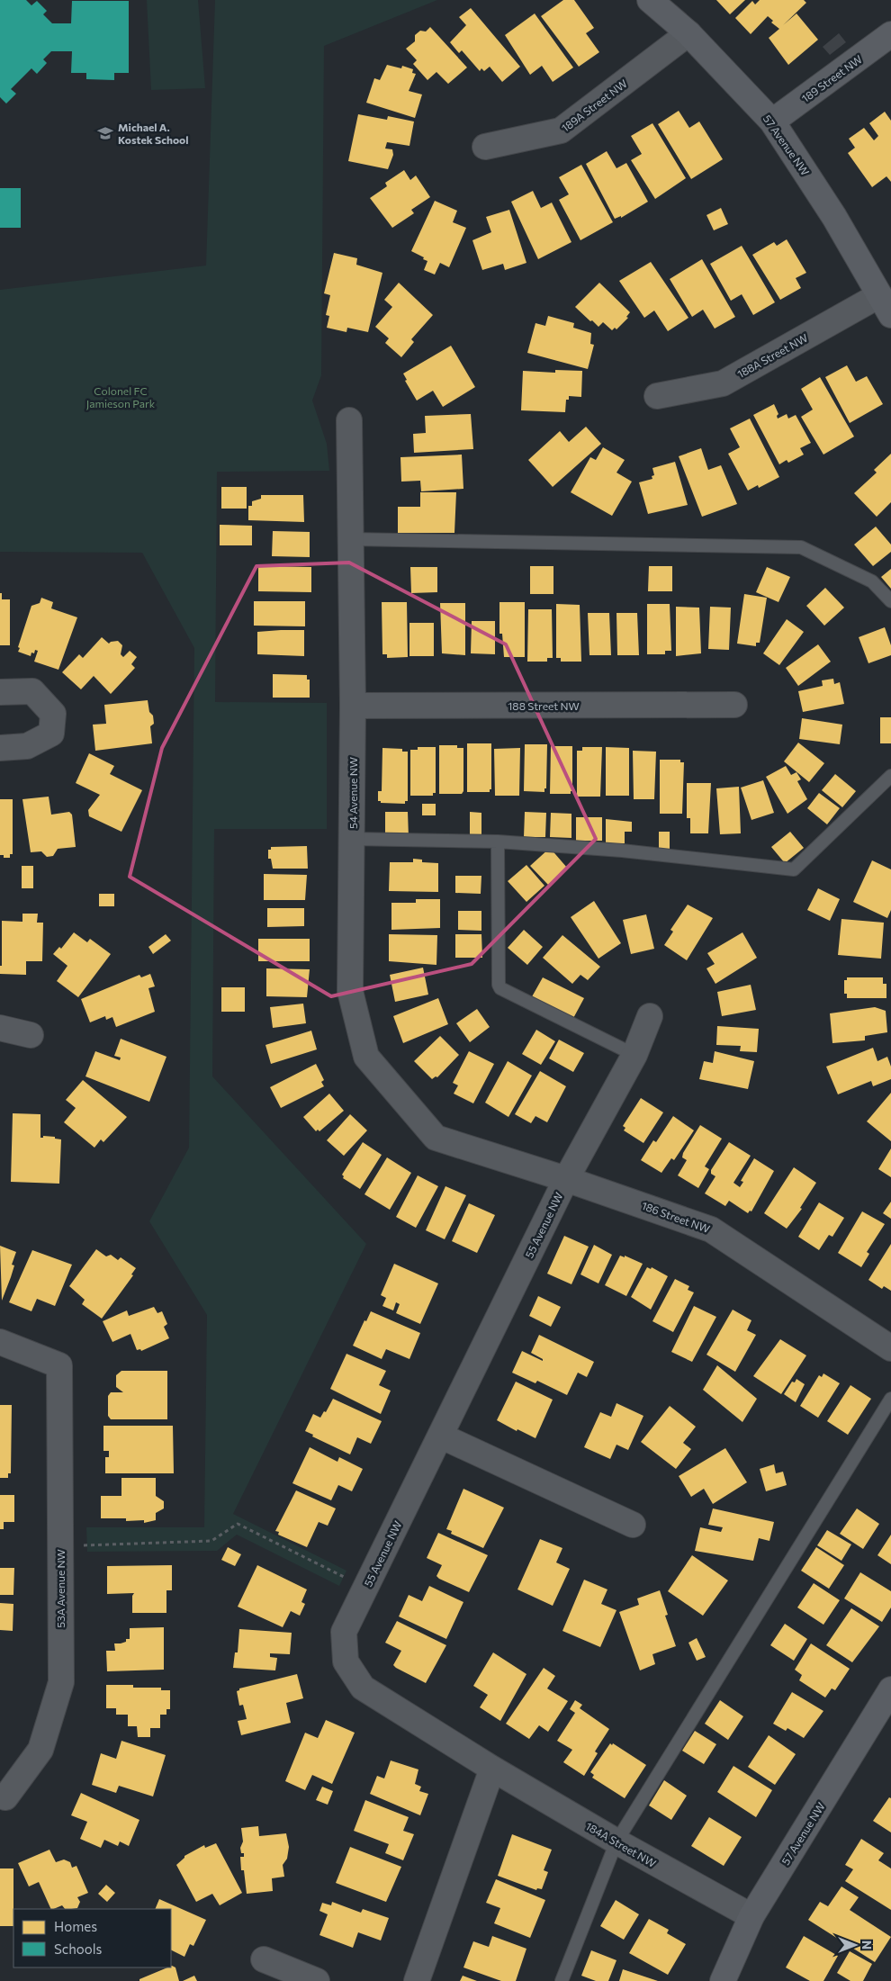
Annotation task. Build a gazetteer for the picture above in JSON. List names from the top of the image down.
{
  "streets": {
    "street": [
      "189 Street NW",
      "189A Street NW",
      "57 Avenue NW",
      "188A Street NW",
      "188 Street NW",
      "54 Avenue NW",
      "186 Street NW",
      "55 Avenue NW",
      "53A Avenue NW",
      "184A Street NW"
    ]
  },
  "crossings": [
    ["189 Street NW", "57 Avenue NW"],
    ["189A Street NW", "57 Avenue NW"],
    ["57 Avenue NW", "188A Street NW"],
    ["57 Avenue NW", "184A Street NW"],
    ["188 Street NW", "54 Avenue NW"],
    ["54 Avenue NW", "186 Street NW"],
    ["186 Street NW", "55 Avenue NW"],
    ["55 Avenue NW", "184A Street NW"]
  ],
  "parks": ["Colonel FC Jamieson Park"],
  "places": {
    "school or university": ["Michael A. Kostek School"]
  },
  "legend": ["Homes", "Schools"],
  "north": "right"
}
